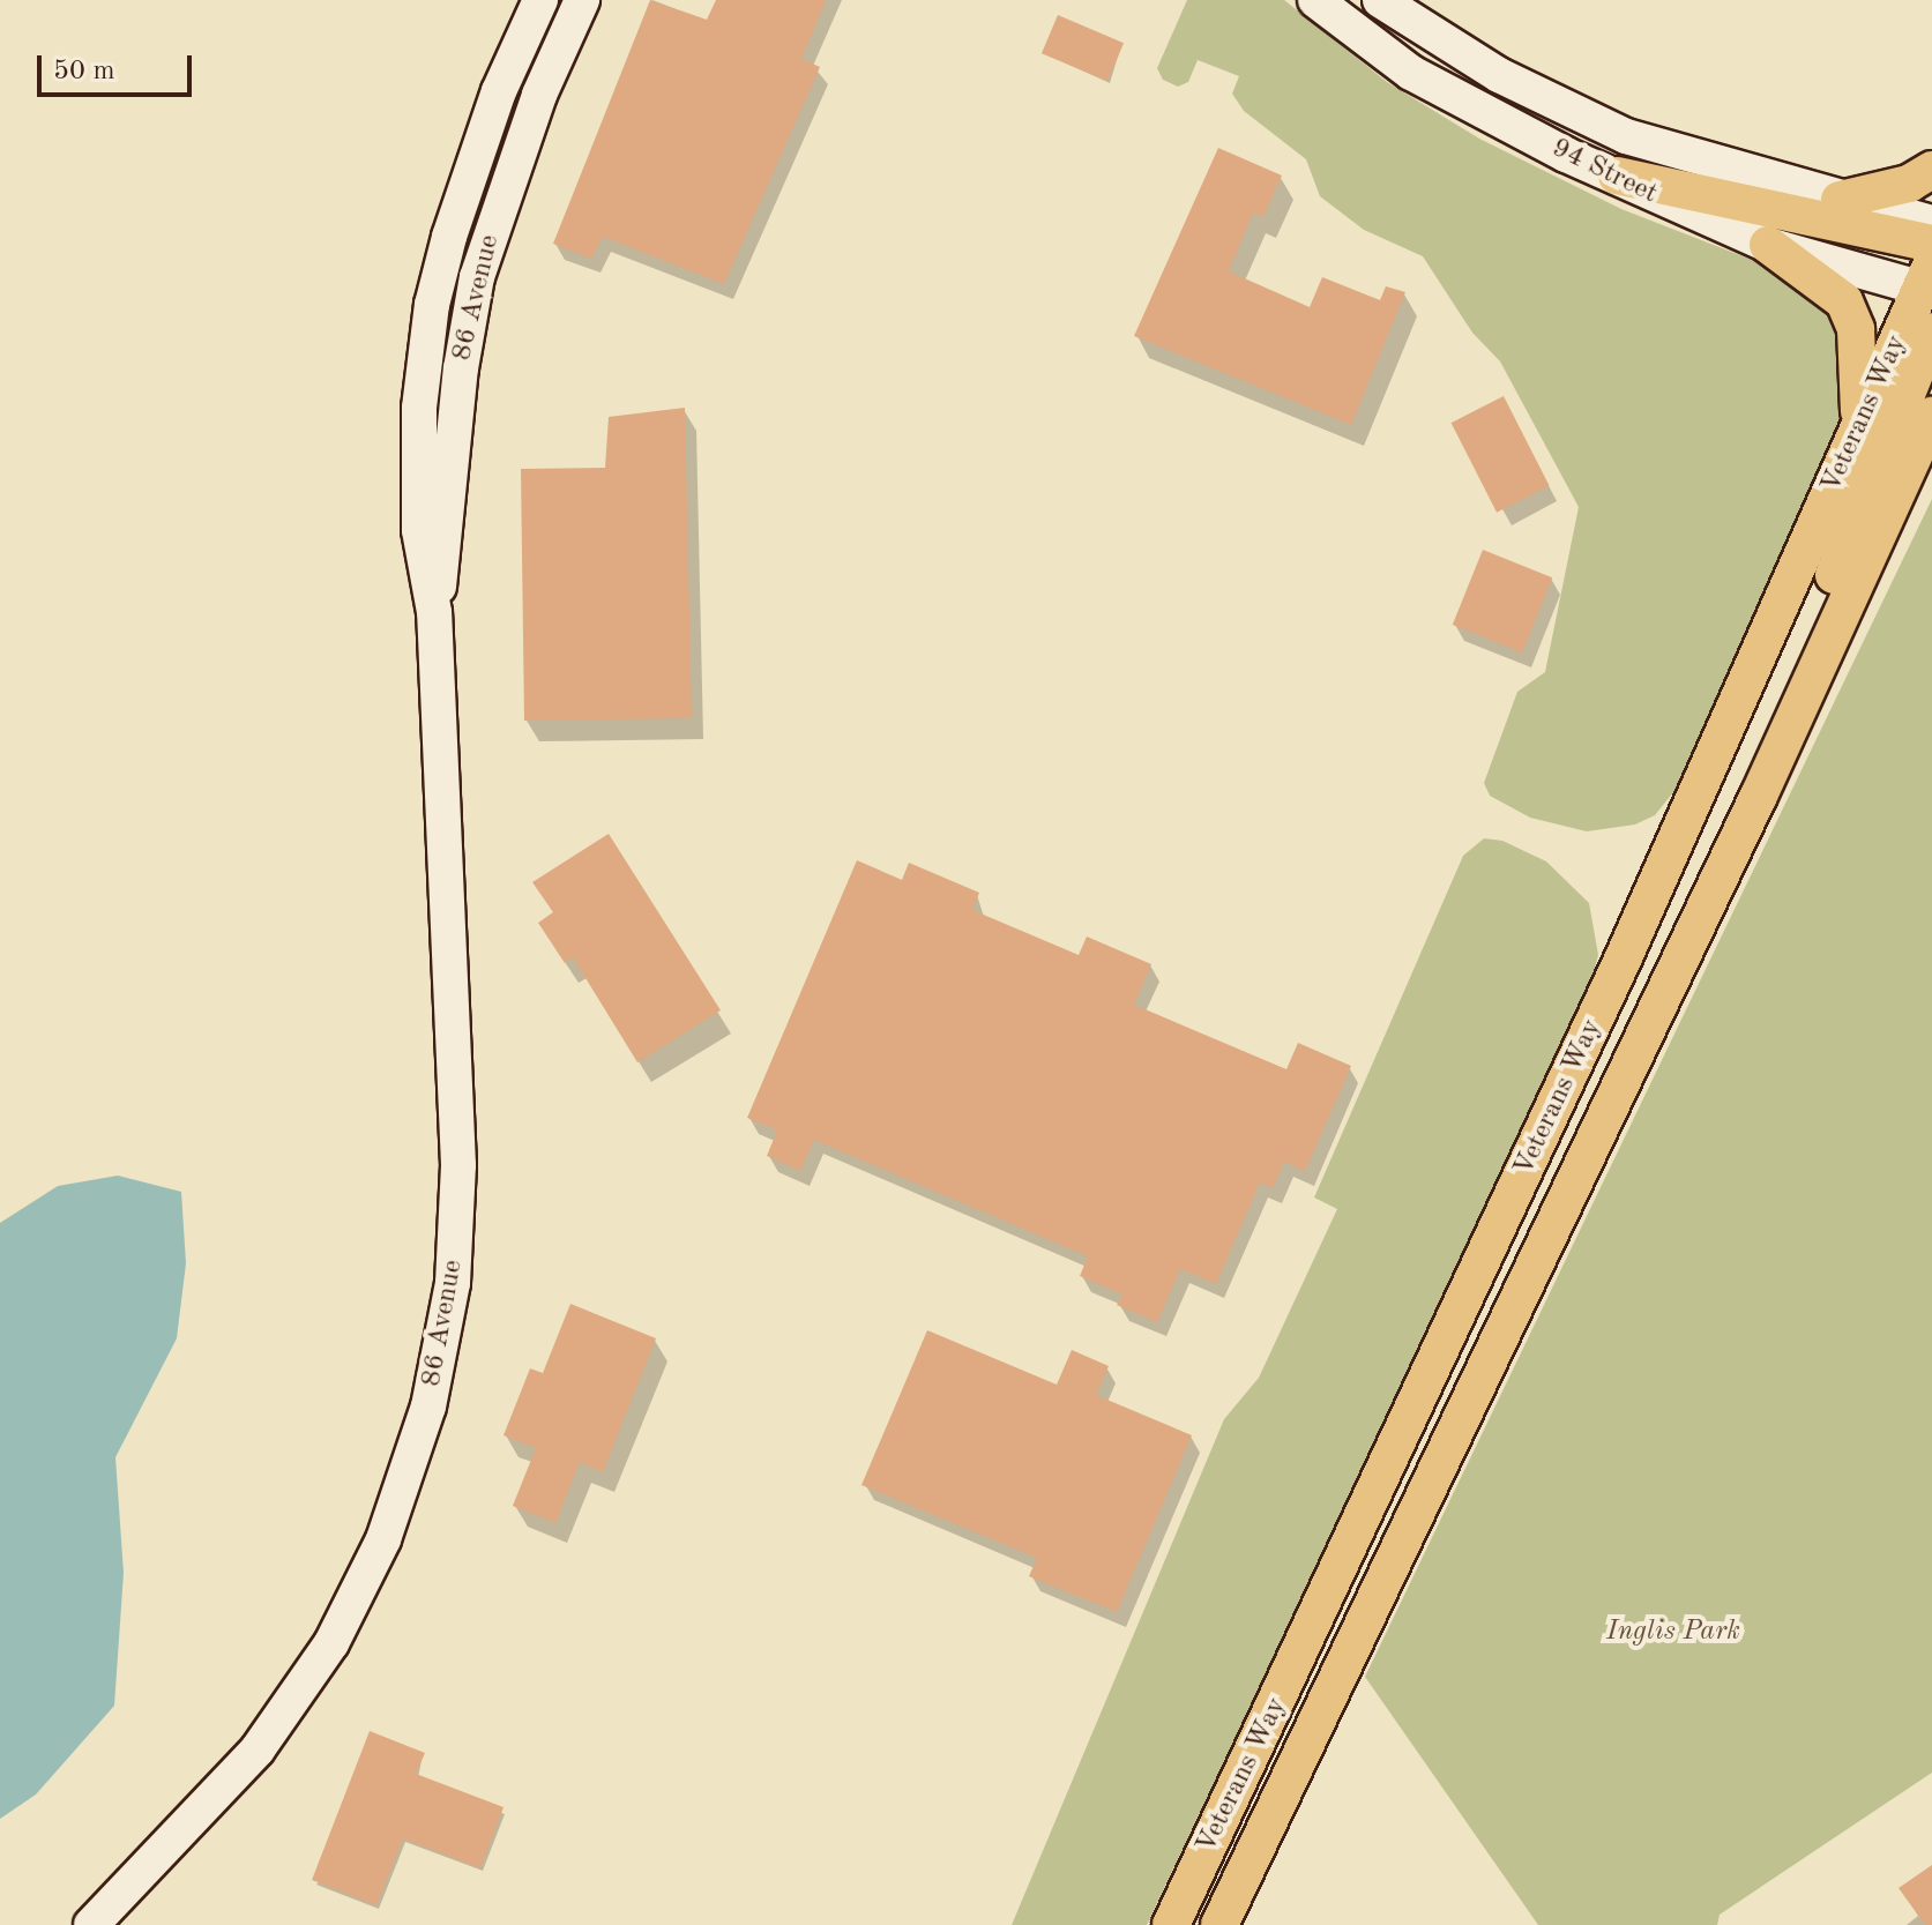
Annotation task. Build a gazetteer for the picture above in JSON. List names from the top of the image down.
{
  "streets": {
    "main road": ["Veterans Way"],
    "street": ["94 Street", "86 Avenue"]
  },
  "crossings": [
    ["94 Street", "Veterans Way"]
  ],
  "parks": ["Inglis Park"],
  "scale_bar": "50 m"
}
